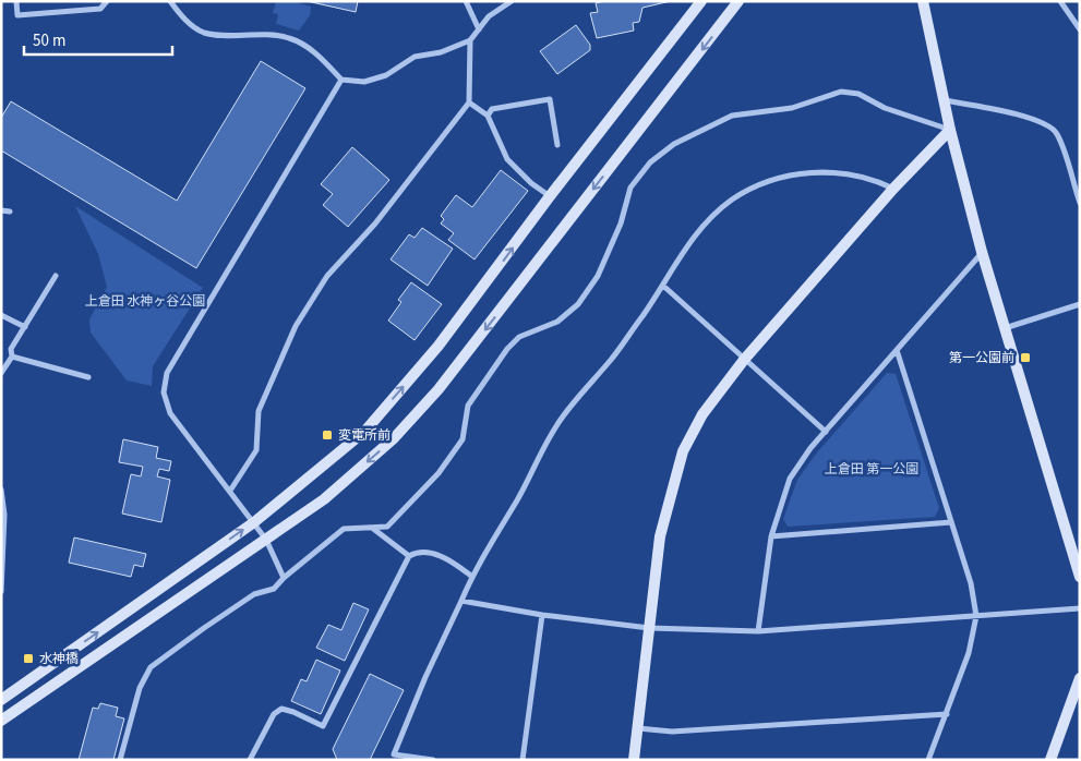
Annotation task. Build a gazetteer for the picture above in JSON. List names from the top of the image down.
{
  "parks": ["上倉田 水神ヶ谷公園", "上倉田 第一公園"],
  "places": {
    "transit": ["第一公園前", "変電所前", "水神橋"]
  },
  "scale_bar": "50 m"
}
